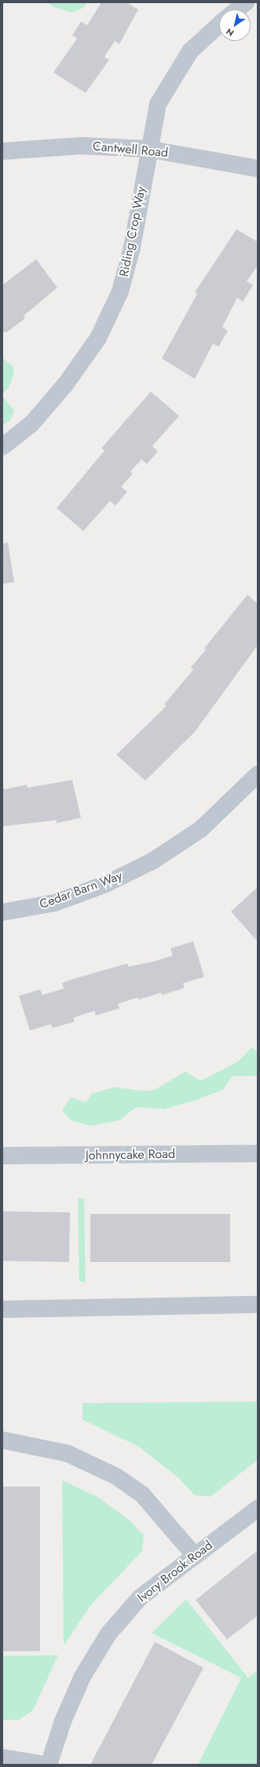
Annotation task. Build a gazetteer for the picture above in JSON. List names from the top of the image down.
{
  "streets": {
    "street": [
      "Cantwell Road",
      "Riding Crop Way",
      "Cedar Barn Way",
      "Johnnycake Road",
      "Ivory Brook Road"
    ]
  },
  "crossings": [
    ["Cantwell Road", "Riding Crop Way"]
  ],
  "north": "bottom left"
}
